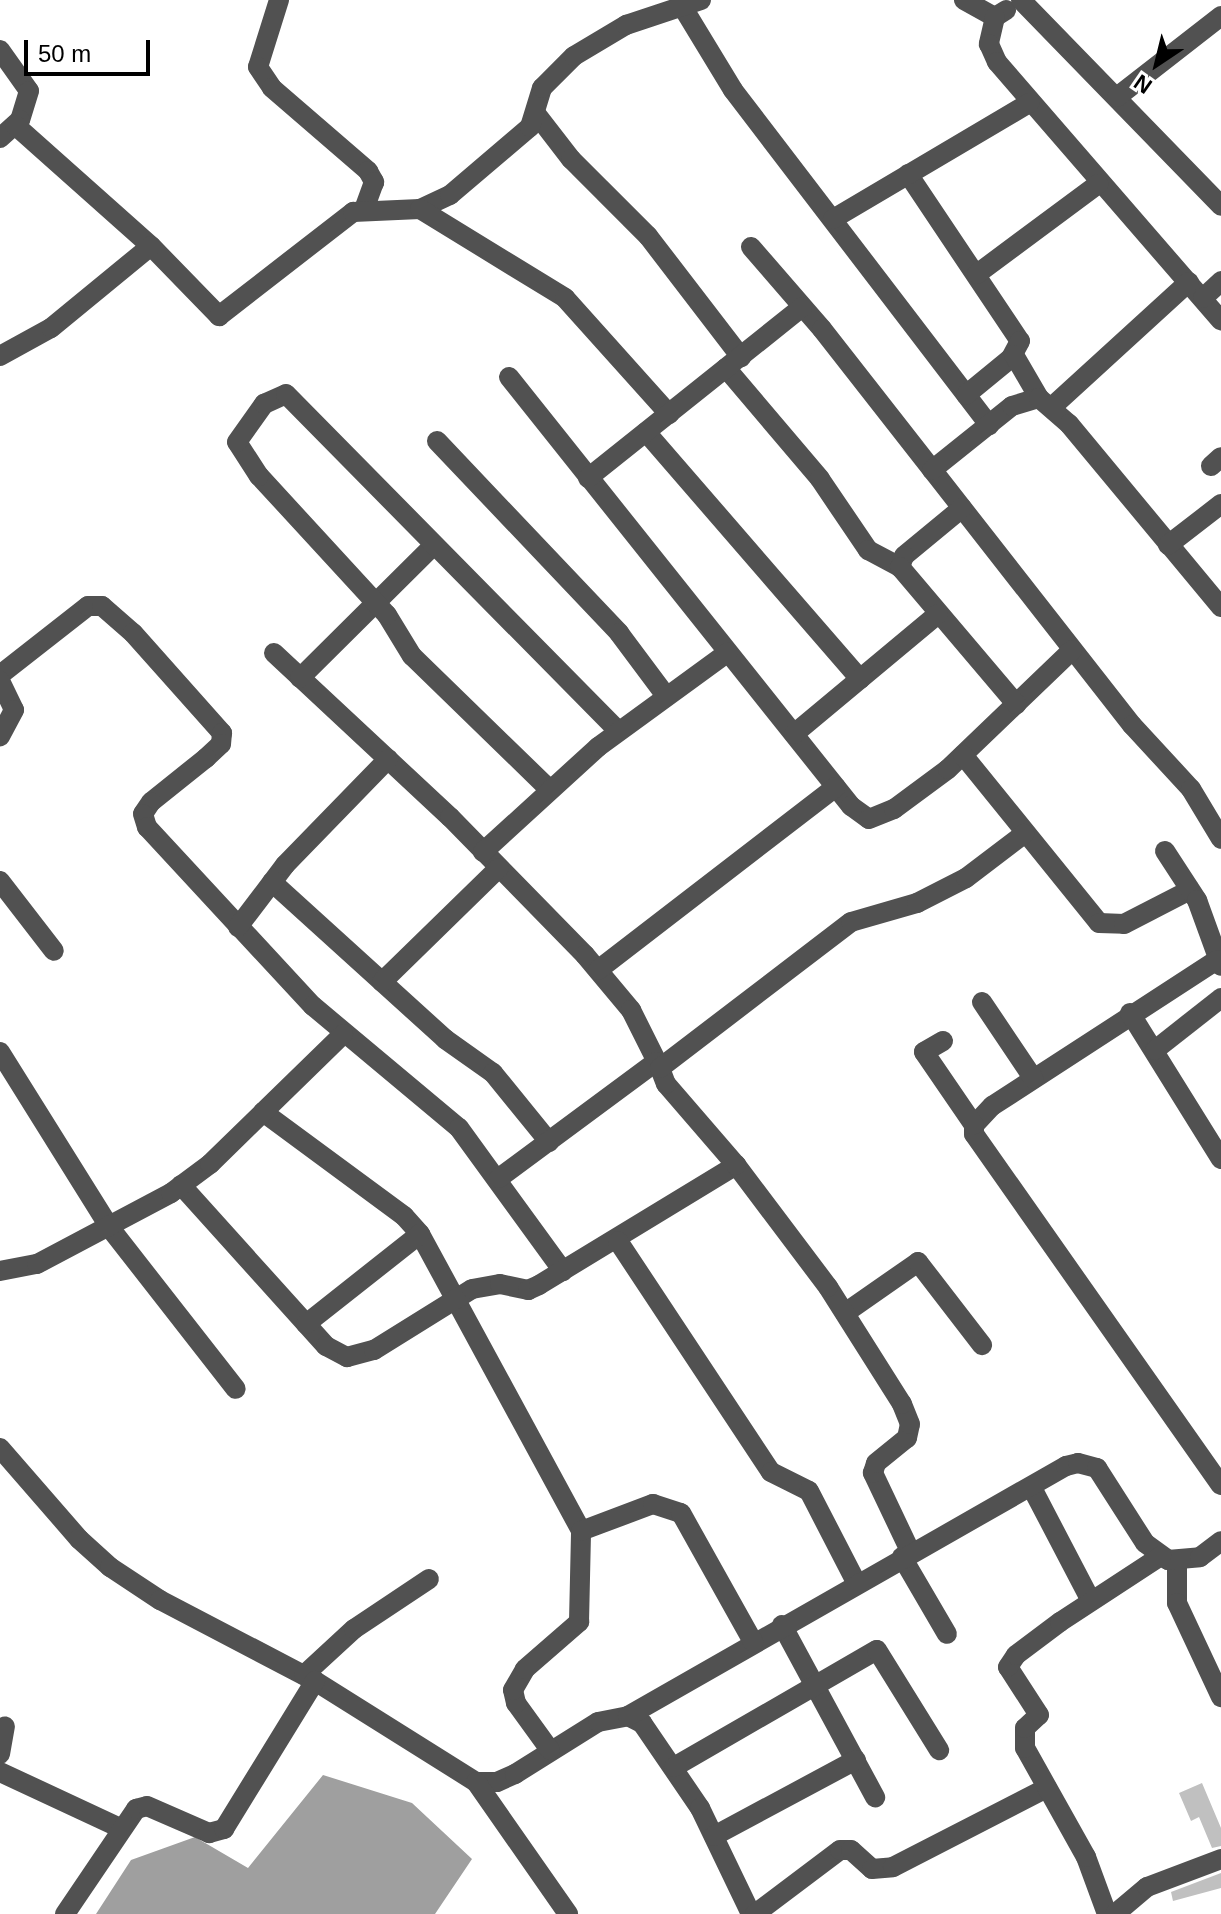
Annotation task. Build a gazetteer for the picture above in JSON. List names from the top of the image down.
{
  "scale_bar": "50 m",
  "north": "bottom left"
}
